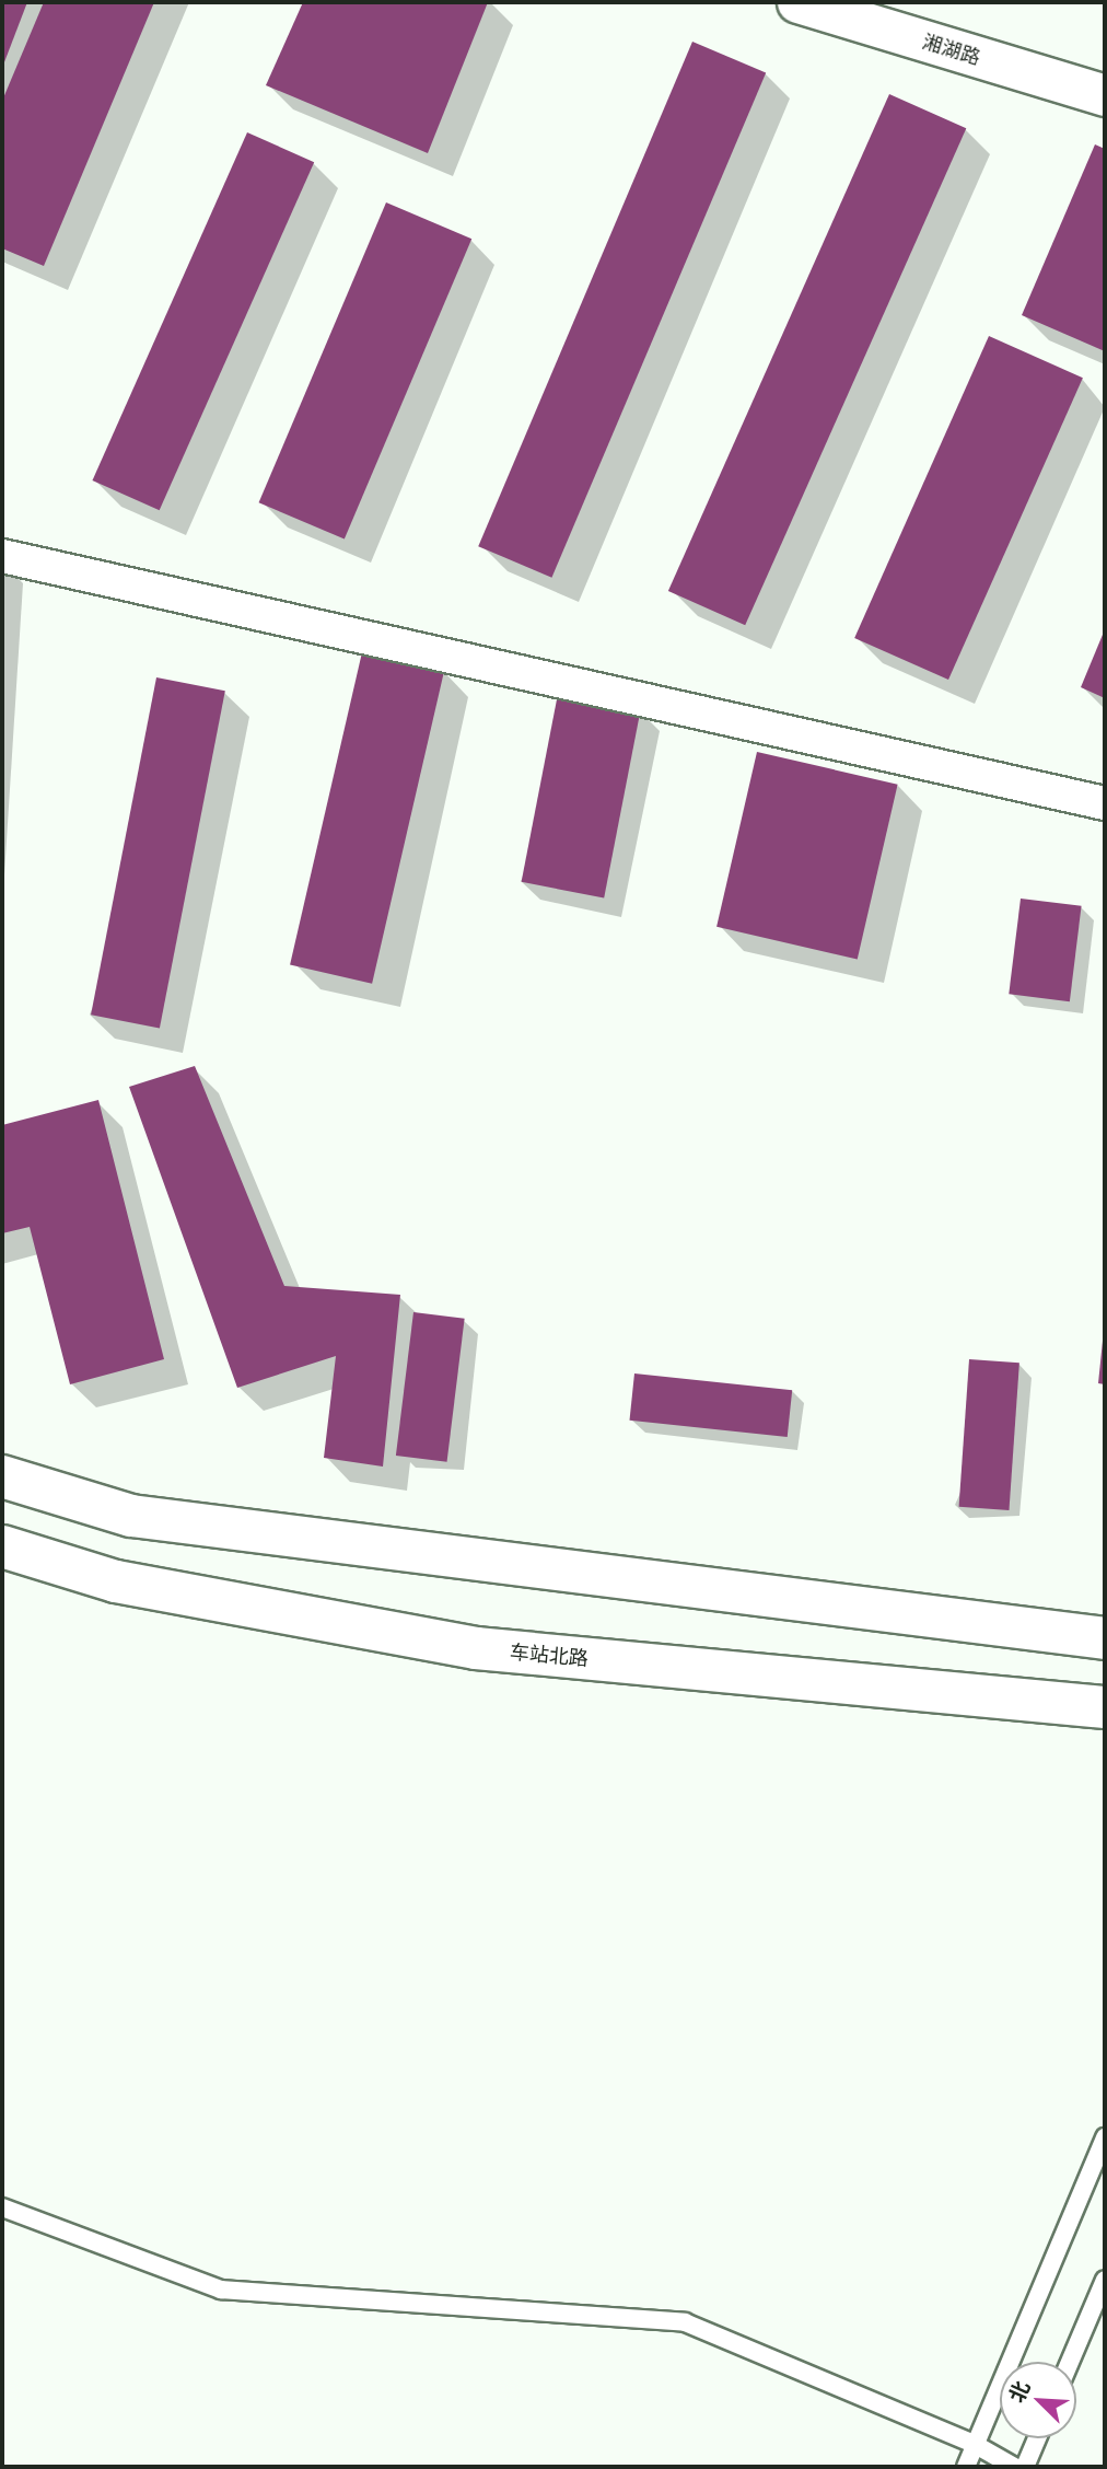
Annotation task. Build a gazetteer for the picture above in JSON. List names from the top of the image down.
{
  "streets": {
    "main road": ["车站北路"],
    "street": ["湘湖路"]
  },
  "north": "top left"
}
